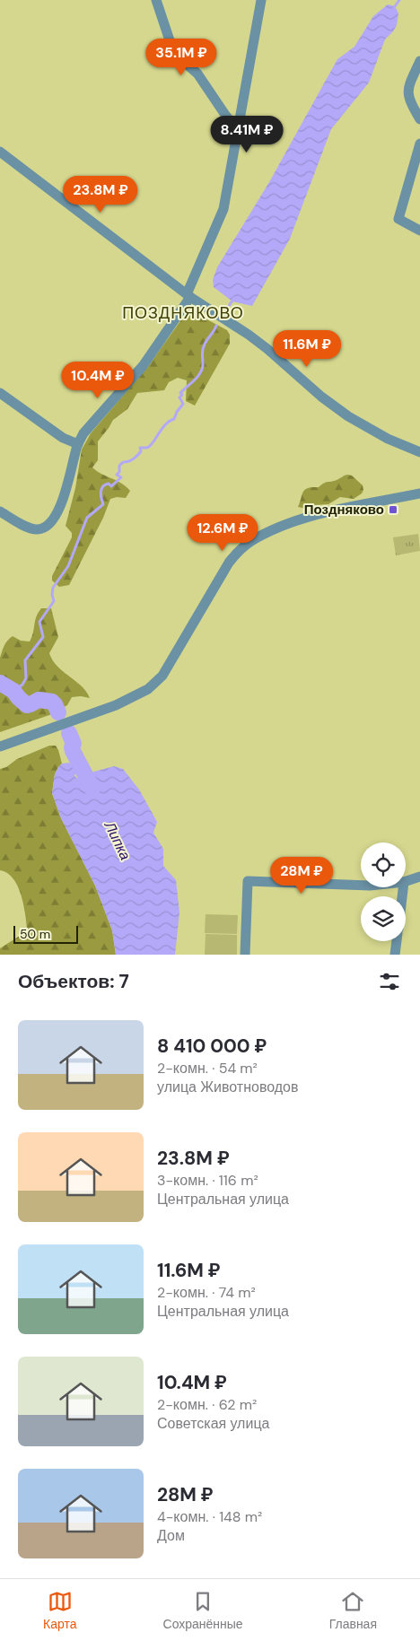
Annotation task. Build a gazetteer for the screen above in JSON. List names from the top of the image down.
{
  "districts": ["ПОЗДНЯКОВО"],
  "water": ["Липка"],
  "places": {
    "transit": ["Поздняково"]
  },
  "scale_bar": "50 m",
  "page": {
    "price": [
      "35.1M ₽",
      "8.41M ₽",
      "23.8M ₽",
      "11.6M ₽",
      "10.4M ₽",
      "12.6M ₽",
      "28M ₽"
    ],
    "scale": "50 m",
    "heading": "Объектов: 7",
    "list": [
      {
        "name": "8 410 000 ₽",
        "note": "2-комн. · 54 m² · улица Животноводов"
      },
      {
        "name": "23.8M ₽",
        "note": "3-комн. · 116 m² · Центральная улица"
      },
      {
        "name": "11.6M ₽",
        "note": "2-комн. · 74 m² · Центральная улица"
      },
      {
        "name": "10.4M ₽",
        "note": "2-комн. · 62 m² · Советская улица"
      },
      {
        "name": "28M ₽",
        "note": "4-комн. · 148 m² · Дом"
      }
    ],
    "tabs": ["Карта", "Сохранённые", "Главная"]
  }
}
